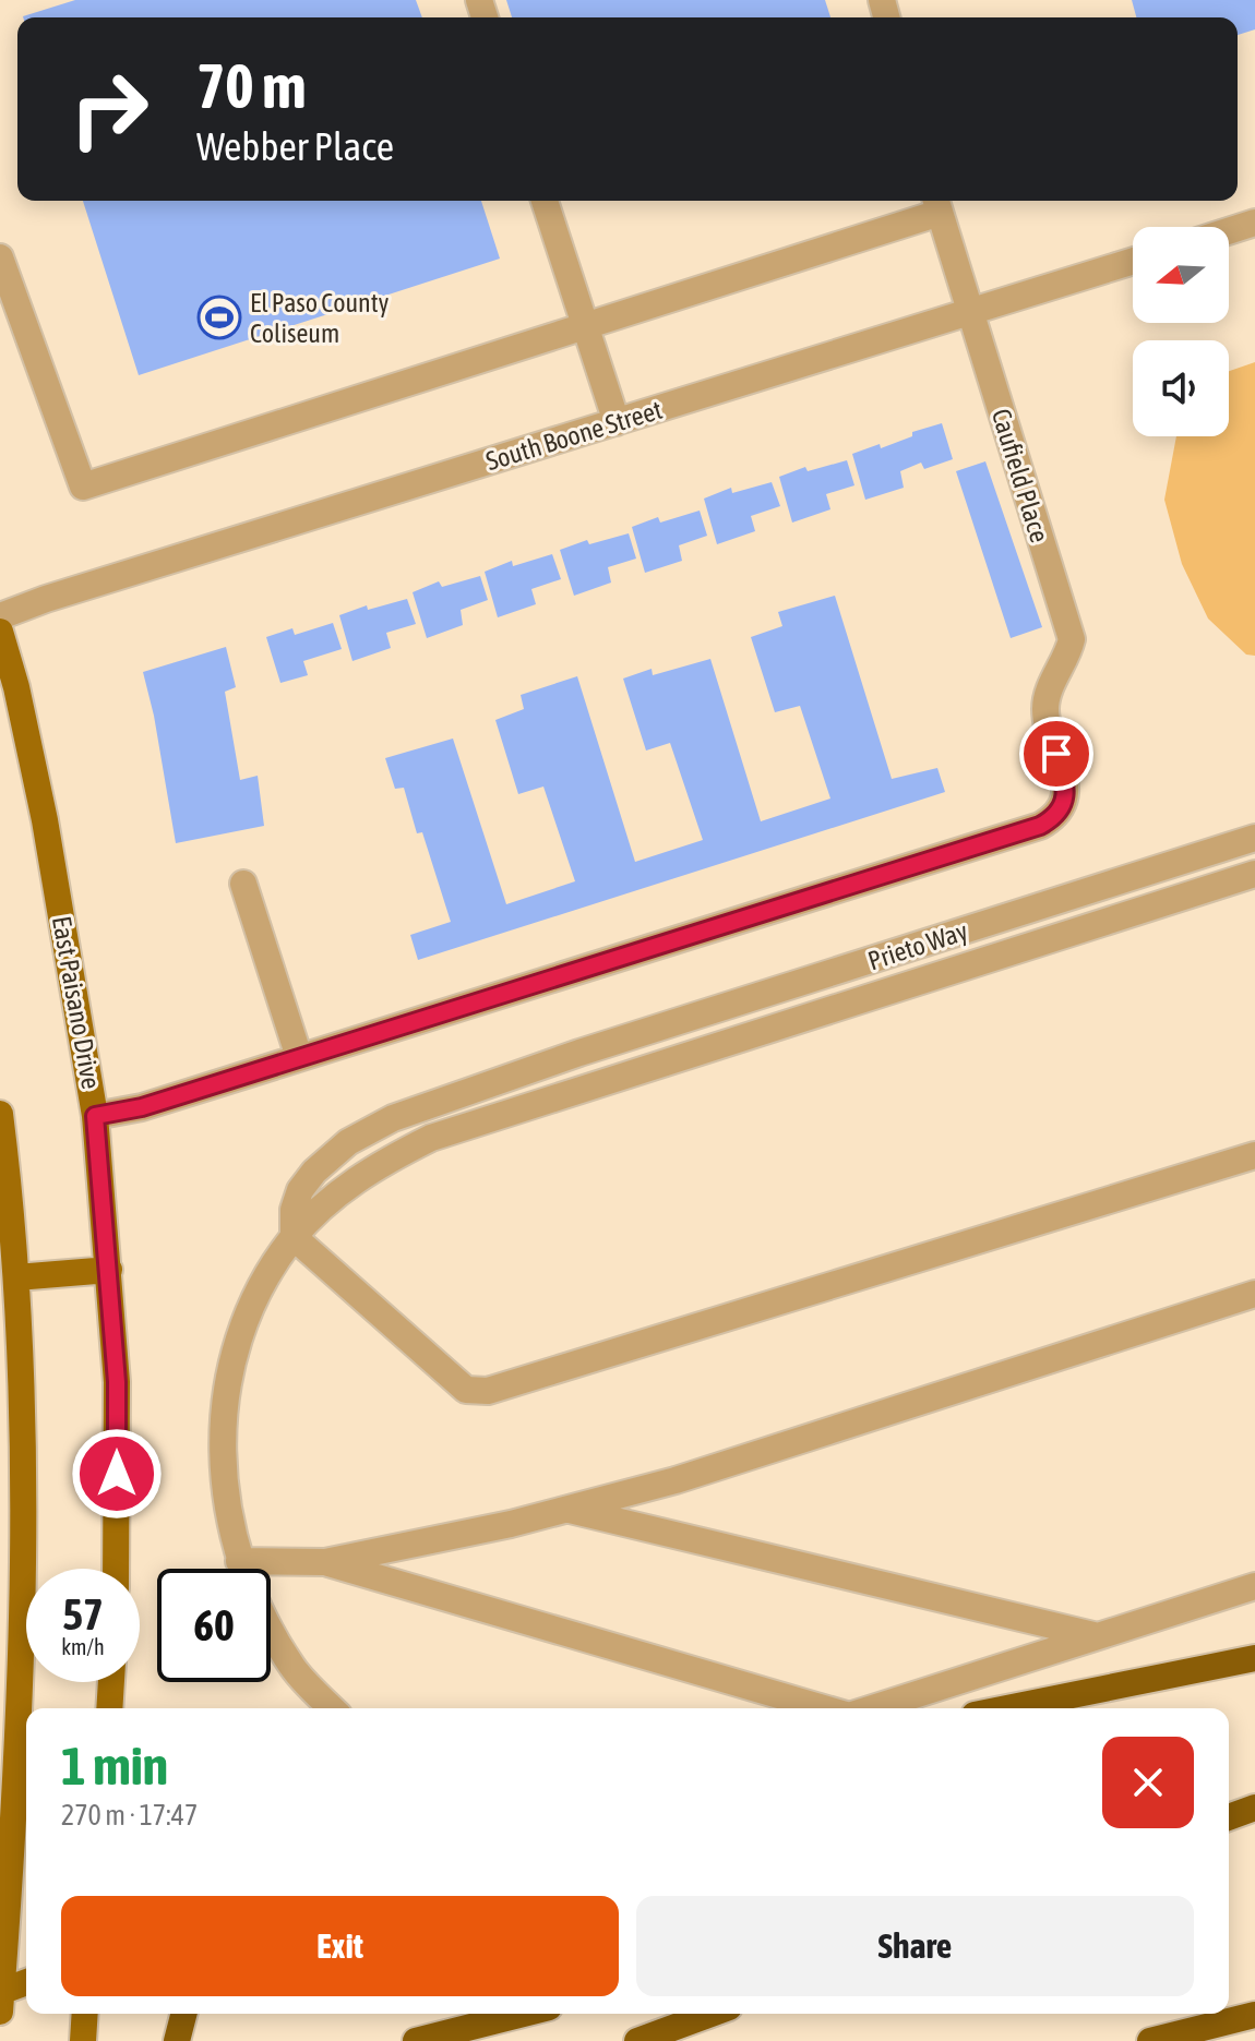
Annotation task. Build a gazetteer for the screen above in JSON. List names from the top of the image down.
{
  "streets": {
    "main road": ["East Paisano Drive"],
    "street": ["South Boone Street", "Caufield Place", "Prieto Way"]
  },
  "crossings": [
    ["South Boone Street", "Caufield Place"]
  ],
  "places": {
    "sports": ["El Paso County Coliseum"]
  },
  "north": "left",
  "page": {
    "turn": ["70 m", "Webber Place"],
    "speed": "57 km/h",
    "limit": "60",
    "heading": ["1 min", "270 m · 17:47"],
    "buttons": ["Exit", "Share"]
  }
}
